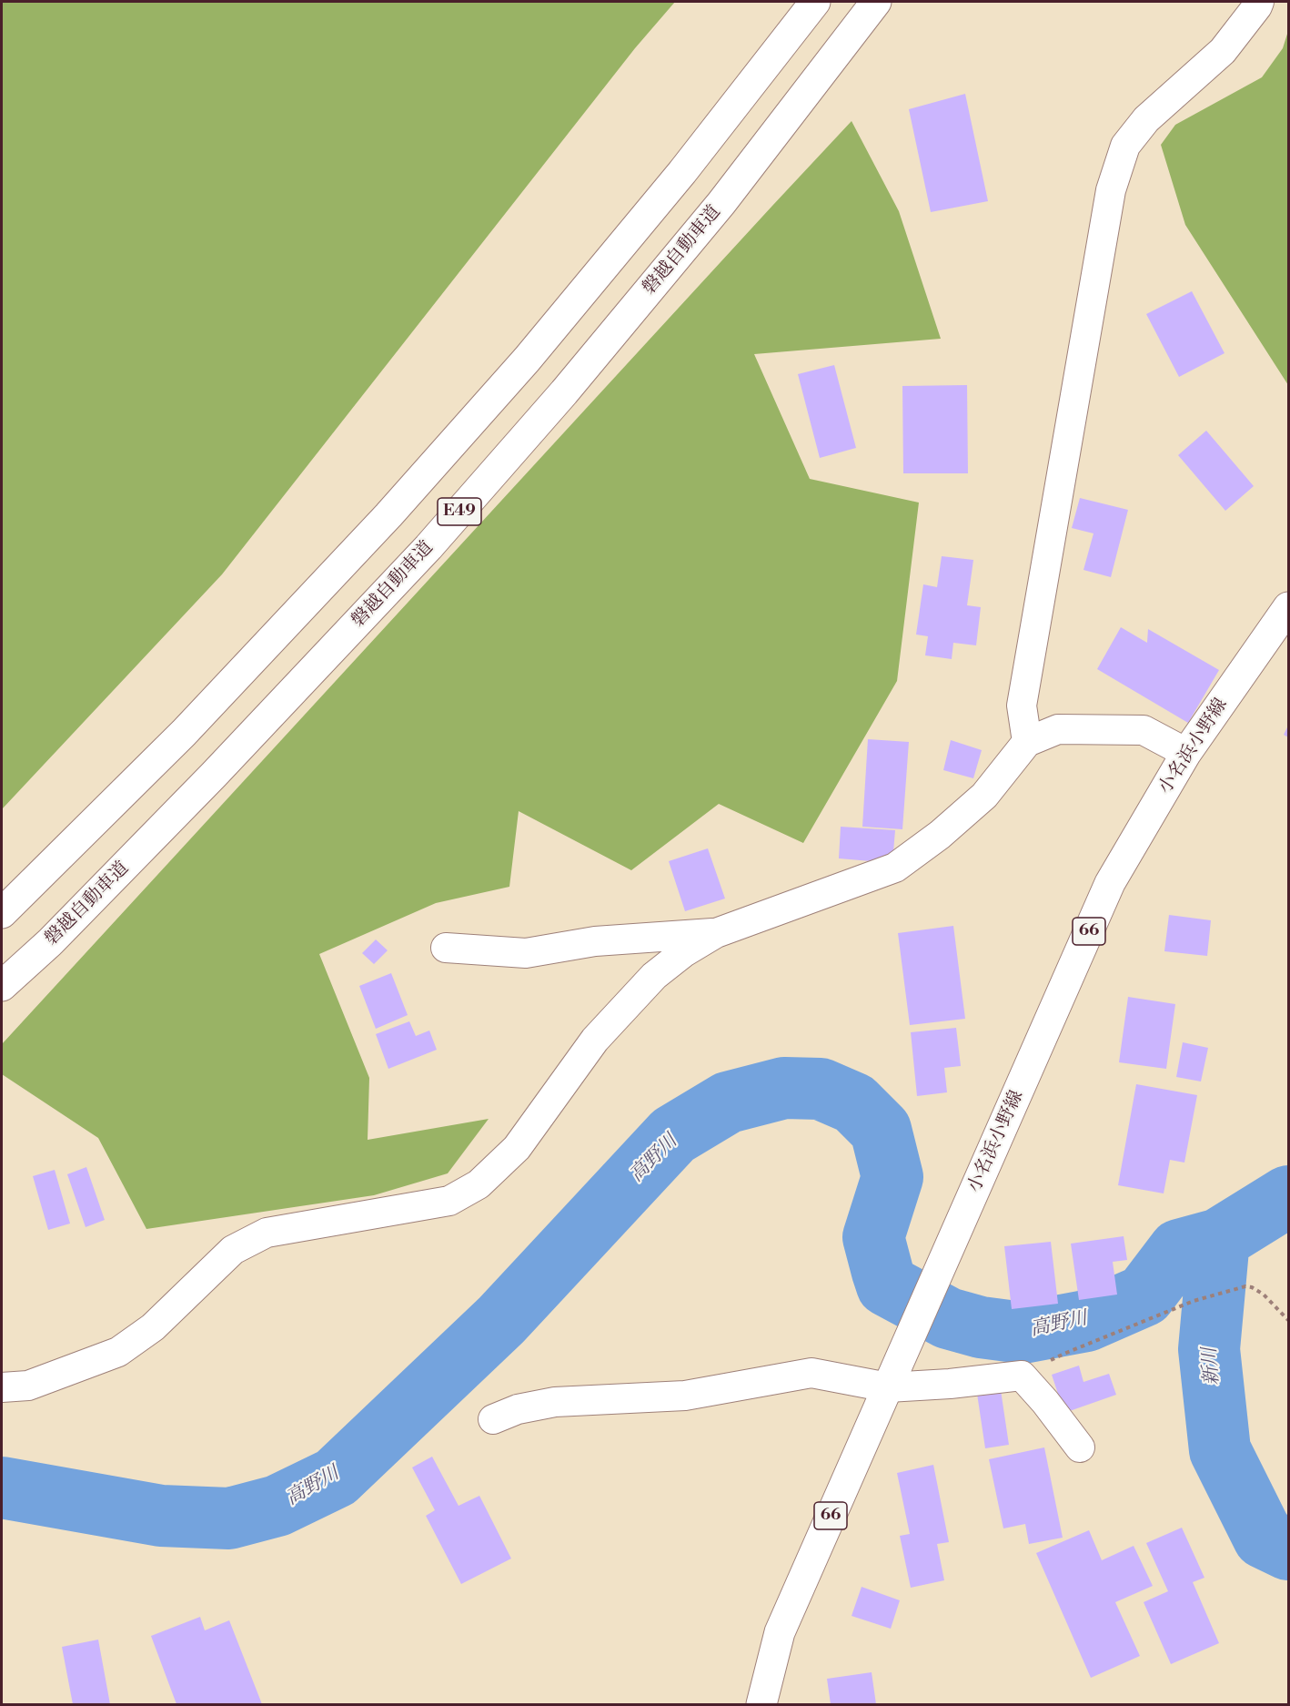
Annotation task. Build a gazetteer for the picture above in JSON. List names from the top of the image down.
{
  "streets": {
    "main road": [
      "磐越自動車道",
      "E49",
      "小名浜小野線",
      "66"
    ]
  },
  "water": ["高野川", "新川"]
}
